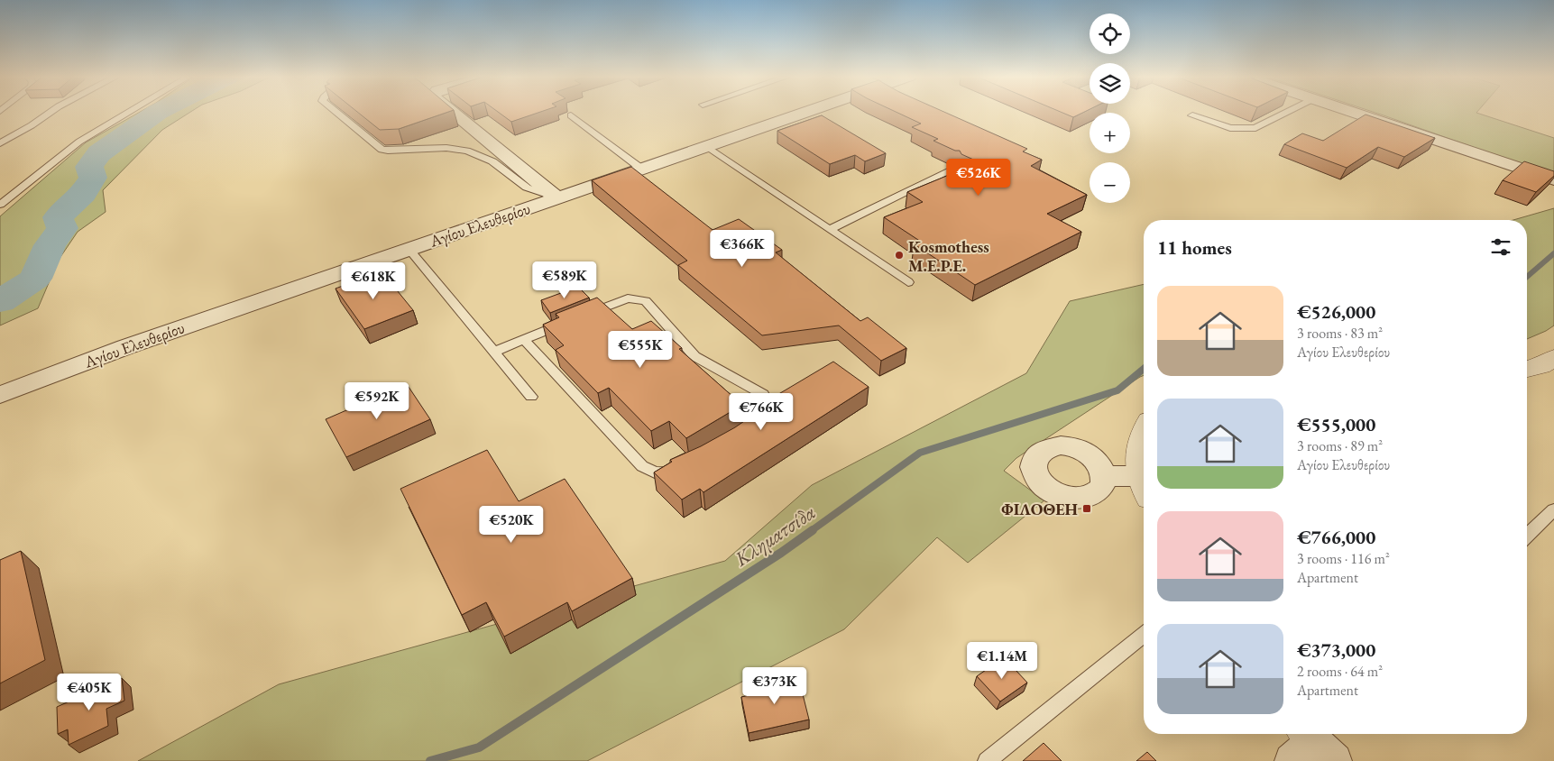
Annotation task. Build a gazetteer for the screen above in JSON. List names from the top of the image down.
{
  "streets": {
    "street": ["Αγίου Ελευθερίου"]
  },
  "water": ["Κληματσίδα"],
  "places": {
    "other": ["Kosmothess M.E.P.E."],
    "transit": ["ΦΙΛΟΘΕΗ"]
  },
  "page": {
    "map_buttons": ["+", "−"],
    "price": [
      "€526K",
      "€366K",
      "€589K",
      "€618K",
      "€555K",
      "€592K",
      "€766K",
      "€520K",
      "€1.14M",
      "€373K",
      "€405K"
    ],
    "heading": "11 homes",
    "list": [
      {
        "name": "€526,000",
        "note": "3 rooms · 83 m² · Αγίου Ελευθερίου"
      },
      {
        "name": "€555,000",
        "note": "3 rooms · 89 m² · Αγίου Ελευθερίου"
      },
      {
        "name": "€766,000",
        "note": "3 rooms · 116 m² · Apartment"
      },
      {
        "name": "€373,000",
        "note": "2 rooms · 64 m² · Apartment"
      }
    ]
  }
}
